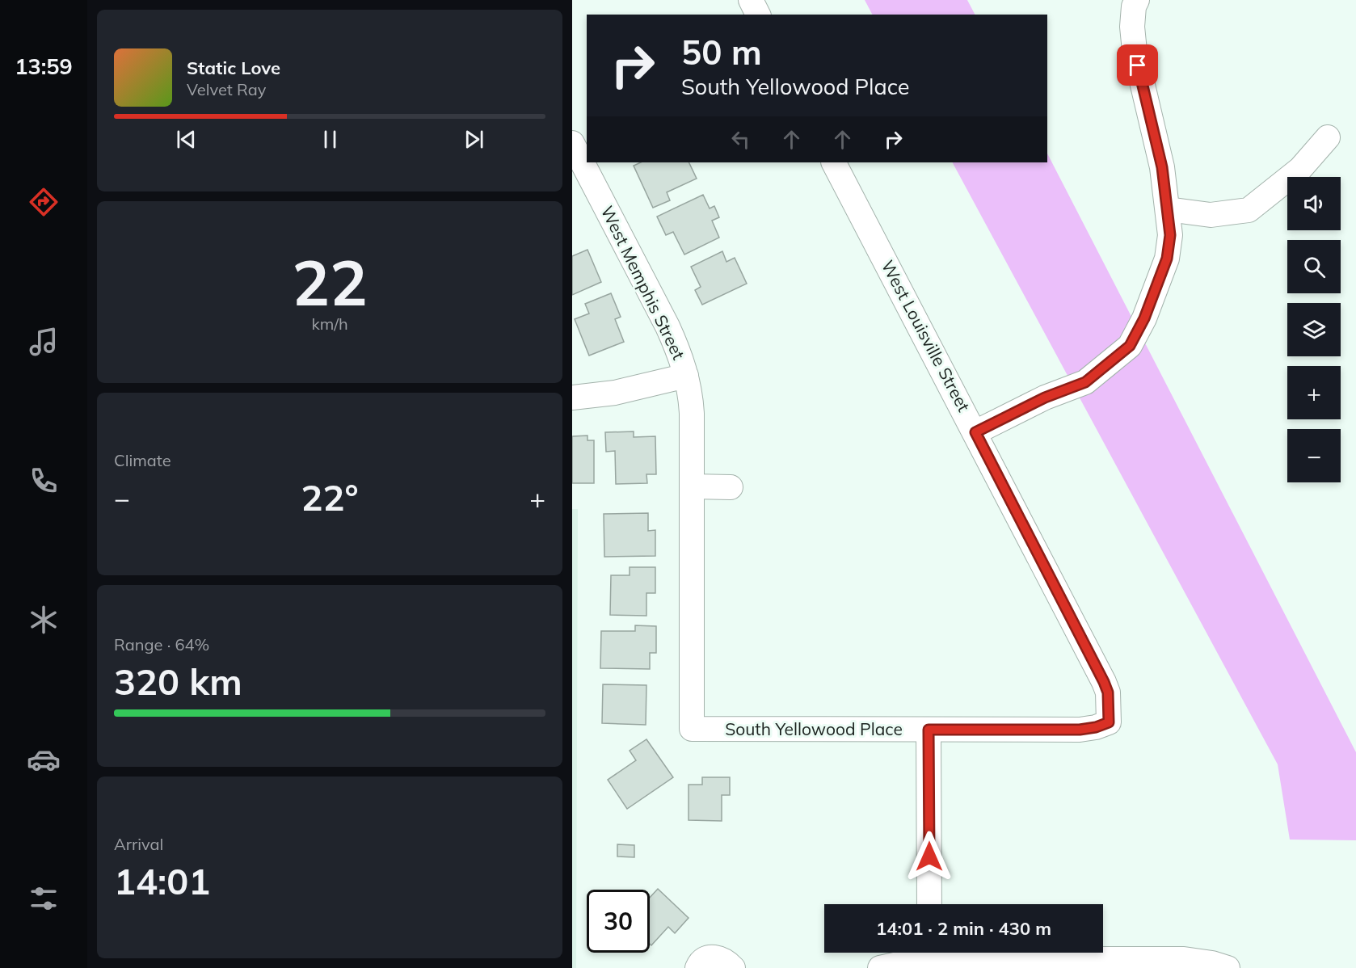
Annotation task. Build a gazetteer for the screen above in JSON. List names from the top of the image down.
{
  "streets": {
    "street": ["West Memphis Street", "West Louisville Street", "South Yellowood Place"]
  },
  "crossings": [
    ["West Memphis Street", "South Yellowood Place"],
    ["West Louisville Street", "South Yellowood Place"]
  ],
  "page": {
    "tabs": "13:59",
    "turn": ["50 m", "South Yellowood Place"],
    "song": ["Static Love", "Velvet Ray"],
    "map_buttons": ["+", "−"],
    "tile": [
      ["22", "km/h"],
      "Climate",
      ["Range · 64%", "320 km"],
      ["Arrival", "14:01"]
    ],
    "heat": ["−", "22°", "+"],
    "limit": "30",
    "trip": "14:01 · 2 min · 430 m"
  }
}
